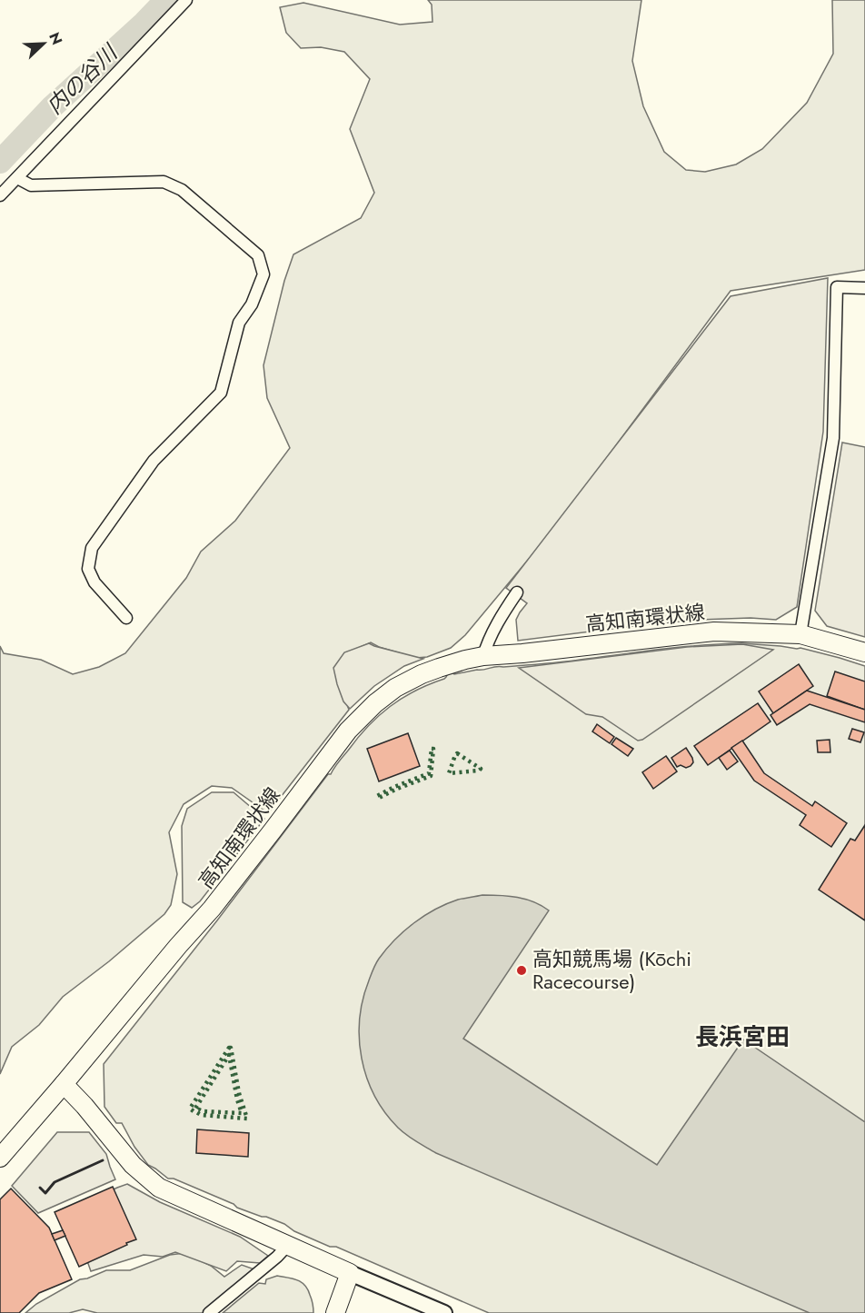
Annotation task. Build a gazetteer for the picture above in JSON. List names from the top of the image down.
{
  "streets": {
    "main road": ["高知南環状線"]
  },
  "districts": ["長浜宮田"],
  "water": ["内の谷川"],
  "places": ["高知競馬場 (Kōchi Racecourse)"],
  "north": "top right"
}
